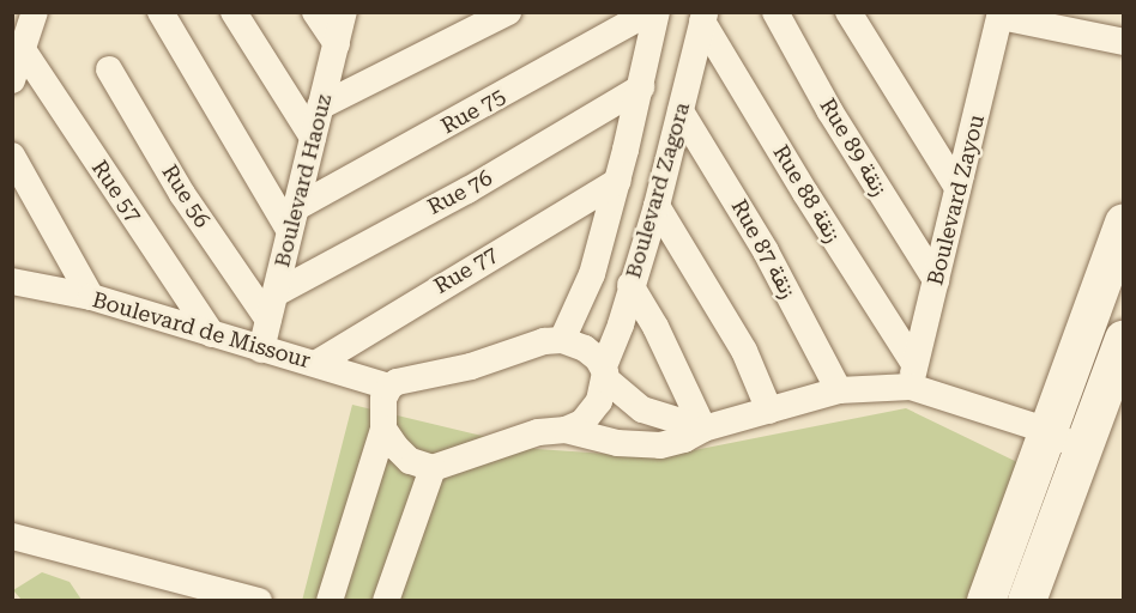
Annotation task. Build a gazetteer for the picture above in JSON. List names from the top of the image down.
{
  "streets": {
    "street": [
      "Rue 75",
      "Rue 89 زنقة",
      "Boulevard Haouz",
      "Boulevard Zagora",
      "Rue 57",
      "Rue 76",
      "Rue 88 زنقة",
      "Rue 56",
      "Boulevard Zayou",
      "Rue 87 زنقة",
      "Rue 77",
      "Boulevard de Missour"
    ]
  },
  "crossings": [
    ["Rue 75", "Boulevard Haouz"],
    ["Rue 89 زنقة", "Boulevard Zayou"],
    ["Boulevard Haouz", "Rue 76"],
    ["Boulevard Haouz", "Rue 56"],
    ["Boulevard Haouz", "Boulevard de Missour"],
    ["Boulevard Zagora", "Rue 76"],
    ["Boulevard Zagora", "Rue 88 زنقة"],
    ["Boulevard Zagora", "Rue 87 زنقة"],
    ["Boulevard Zagora", "Rue 77"],
    ["Rue 57", "Boulevard de Missour"],
    ["Rue 88 زنقة", "Boulevard Zayou"],
    ["Rue 77", "Boulevard de Missour"]
  ]
}
